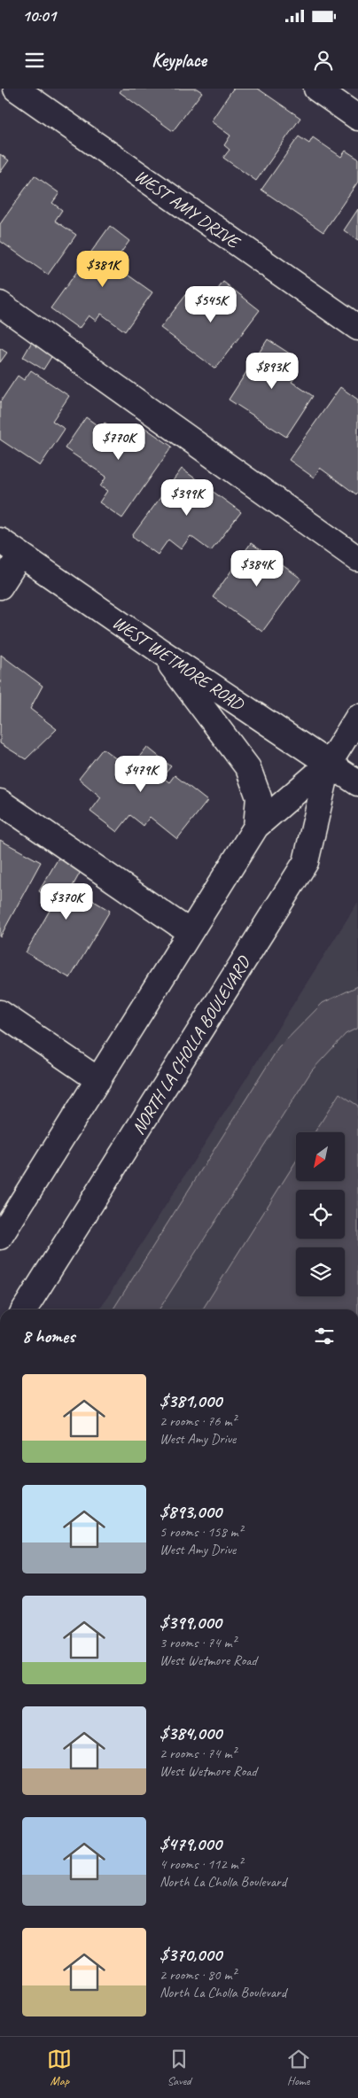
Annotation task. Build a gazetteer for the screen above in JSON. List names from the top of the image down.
{
  "streets": {
    "street": ["WEST AMY DRIVE", "WEST WETMORE ROAD", "NORTH LA CHOLLA BOULEVARD"]
  },
  "crossings": [
    ["WEST WETMORE ROAD", "NORTH LA CHOLLA BOULEVARD"]
  ],
  "north": "bottom left",
  "page": {
    "status": "10:01",
    "header": "Keyplace",
    "price": [
      "$381K",
      "$545K",
      "$893K",
      "$770K",
      "$399K",
      "$384K",
      "$479K",
      "$370K"
    ],
    "heading": "8 homes",
    "list": [
      {
        "name": "$381,000",
        "note": "2 rooms · 76 m² · West Amy Drive"
      },
      {
        "name": "$893,000",
        "note": "5 rooms · 158 m² · West Amy Drive"
      },
      {
        "name": "$399,000",
        "note": "3 rooms · 74 m² · West Wetmore Road"
      },
      {
        "name": "$384,000",
        "note": "2 rooms · 74 m² · West Wetmore Road"
      },
      {
        "name": "$479,000",
        "note": "4 rooms · 112 m² · North La Cholla Boulevard"
      },
      {
        "name": "$370,000",
        "note": "2 rooms · 80 m² · North La Cholla Boulevard"
      }
    ],
    "tabs": ["Map", "Saved", "Home"]
  }
}
